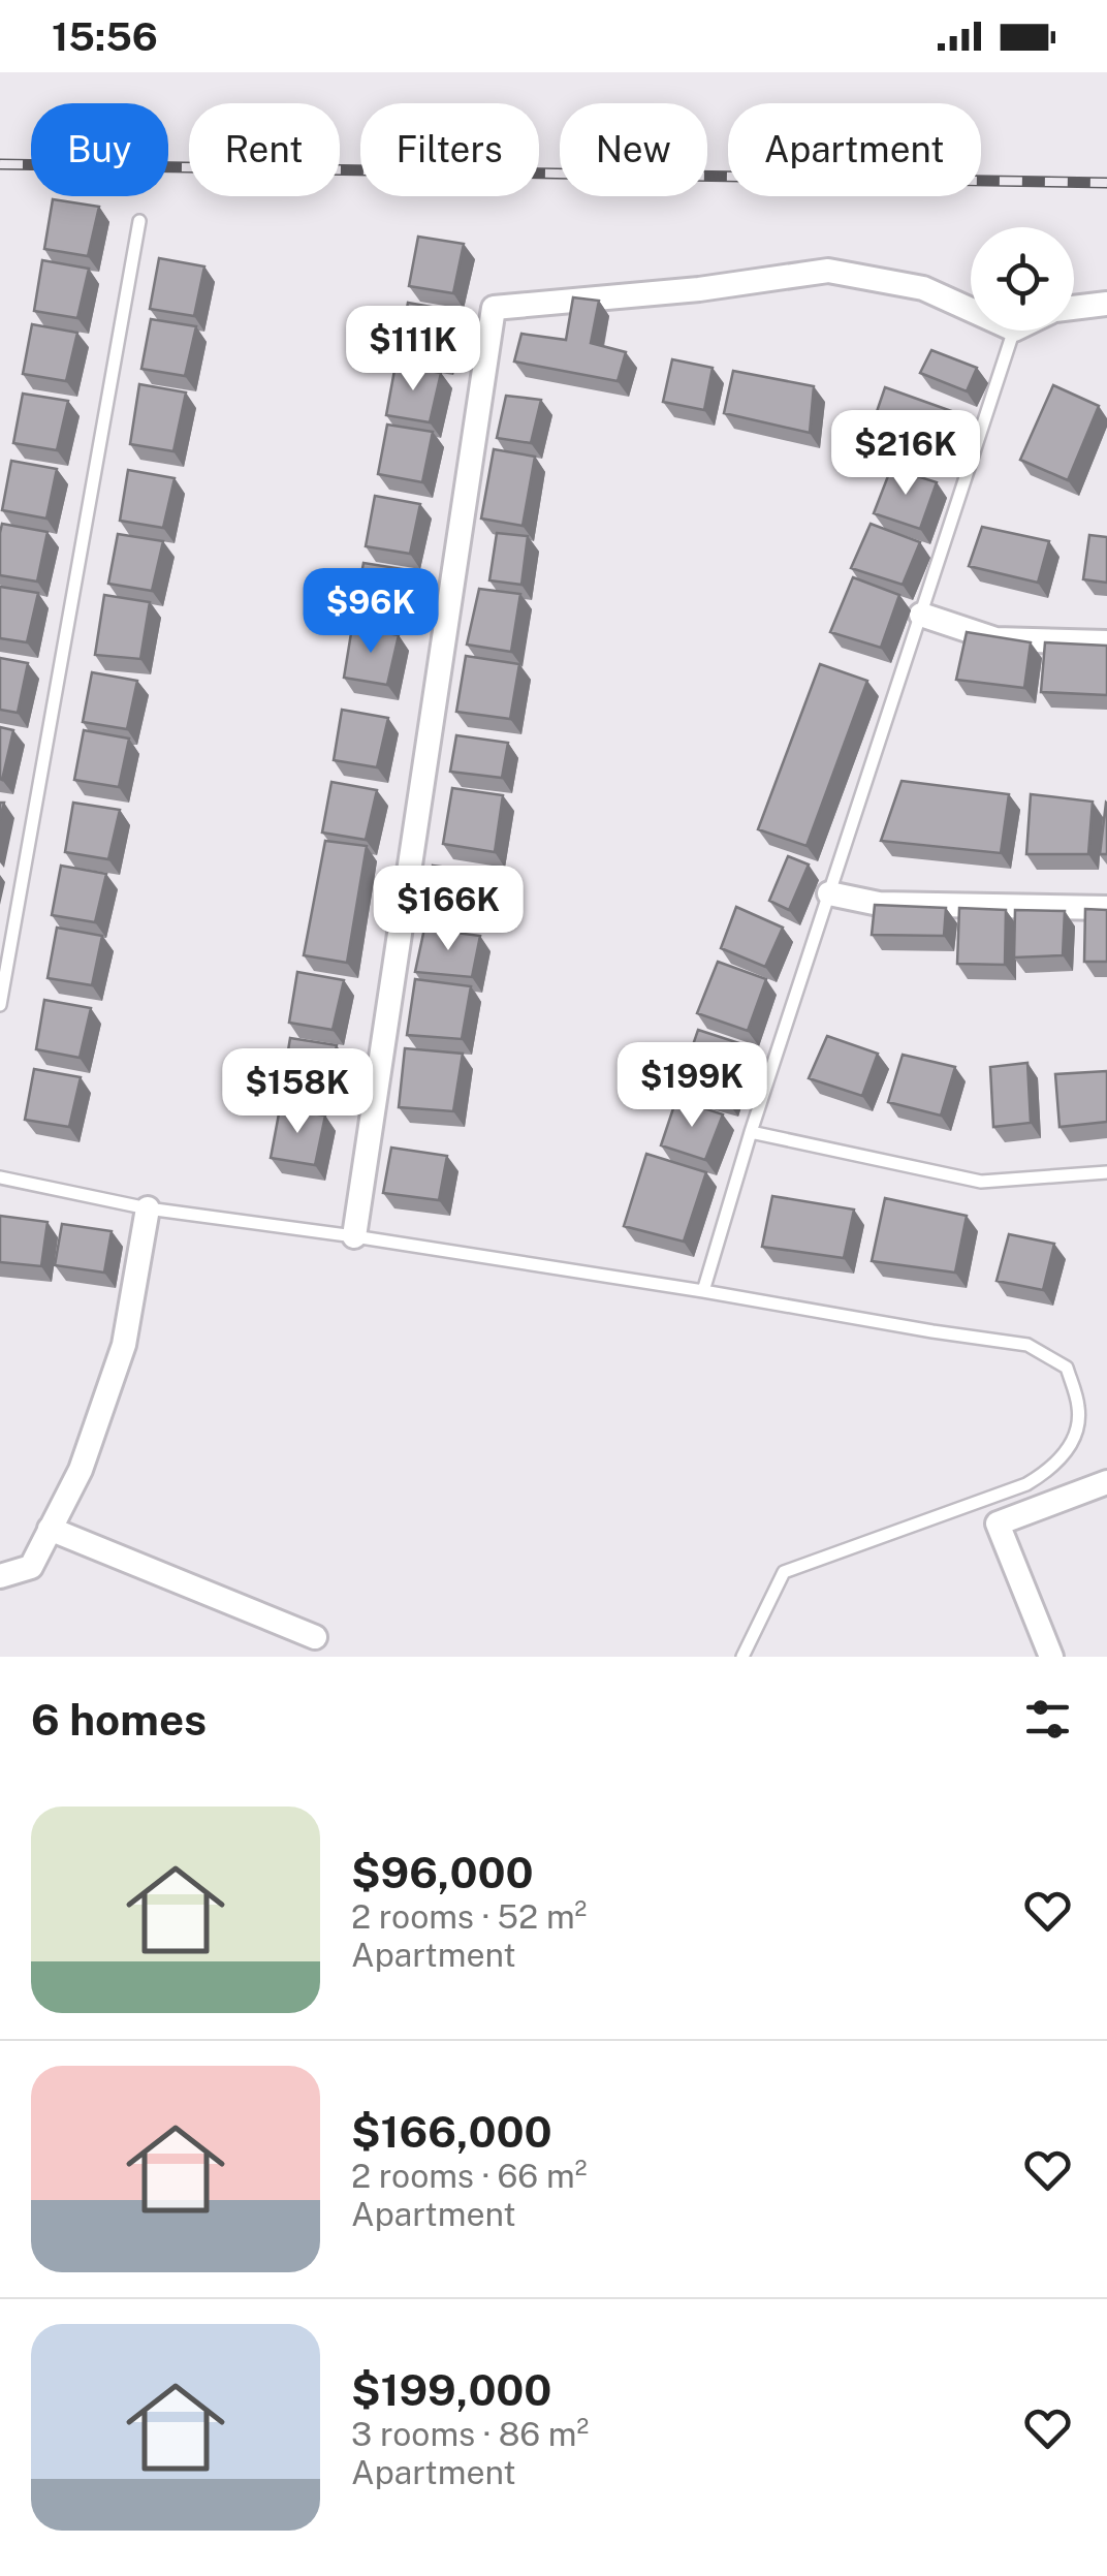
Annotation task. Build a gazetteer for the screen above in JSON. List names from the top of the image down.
{
  "page": {
    "status": "15:56",
    "chip": [
      "Buy",
      "Rent",
      "Filters",
      "New",
      "Apartment"
    ],
    "price": [
      "$111K",
      "$216K",
      "$96K",
      "$166K",
      "$199K",
      "$158K"
    ],
    "heading": "6 homes",
    "list": [
      {
        "name": "$96,000",
        "note": "2 rooms · 52 m² · Apartment"
      },
      {
        "name": "$166,000",
        "note": "2 rooms · 66 m² · Apartment"
      },
      {
        "name": "$199,000",
        "note": "3 rooms · 86 m² · Apartment"
      }
    ]
  }
}
